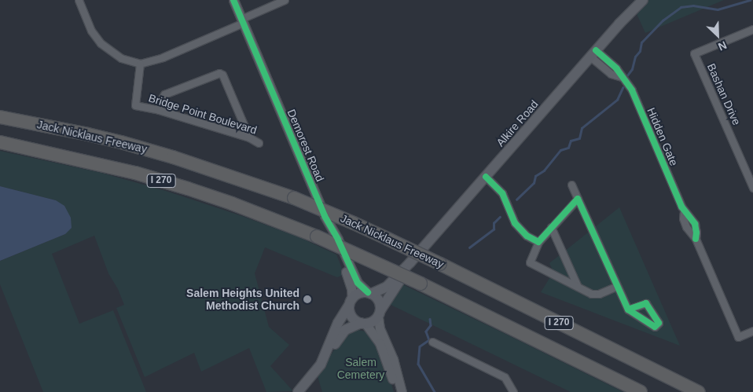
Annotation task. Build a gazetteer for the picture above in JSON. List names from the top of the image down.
{
  "streets": {
    "highway": ["Jack Nicklaus Freeway", "I 270"],
    "main road": ["Alkire Road"],
    "street": [
      "Bashan Drive",
      "Bridge Point Boulevard",
      "Hidden Gate",
      "Demorest Road"
    ]
  },
  "crossings": [
    ["Alkire Road", "Hidden Gate"],
    ["Alkire Road", "Demorest Road"]
  ],
  "parks": ["Salem Cemetery"],
  "places": ["Salem Heights United Methodist Church"],
  "north": "bottom right"
}
